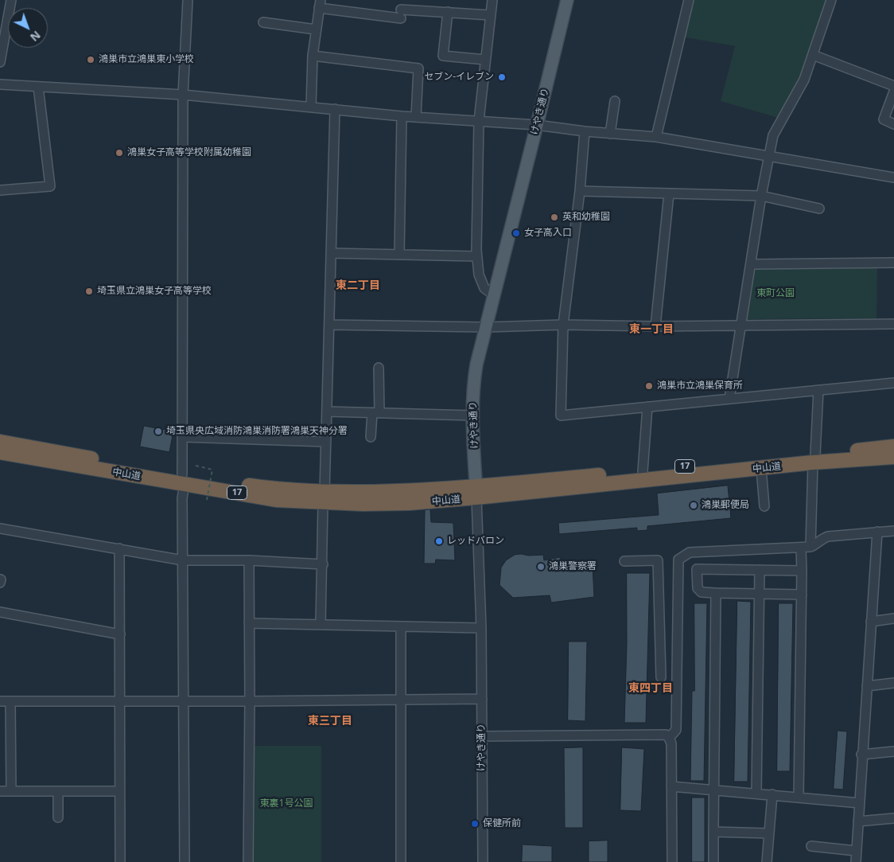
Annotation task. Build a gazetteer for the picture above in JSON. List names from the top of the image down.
{
  "streets": {
    "highway": ["17", "中山道"],
    "main road": ["けやき通り"]
  },
  "crossings": [
    ["けやき通り", "中山道"]
  ],
  "districts": [
    "東二丁目",
    "東一丁目",
    "東四丁目",
    "東三丁目"
  ],
  "parks": ["東町公園", "東裏1号公園"],
  "places": [
    "鴻巣市立鴻巣東小学校",
    "セブン-イレブン",
    "鴻巣女子高等学校附属幼稚園",
    "英和幼稚園",
    "女子高入口",
    "埼玉県立鴻巣女子高等学校",
    "鴻巣市立鴻巣保育所",
    "埼玉県央広域消防鴻巣消防署鴻巣天神分署",
    "鴻巣郵便局",
    "レッドバロン",
    "鴻巣警察署",
    "保健所前"
  ],
  "north": "bottom right"
}
